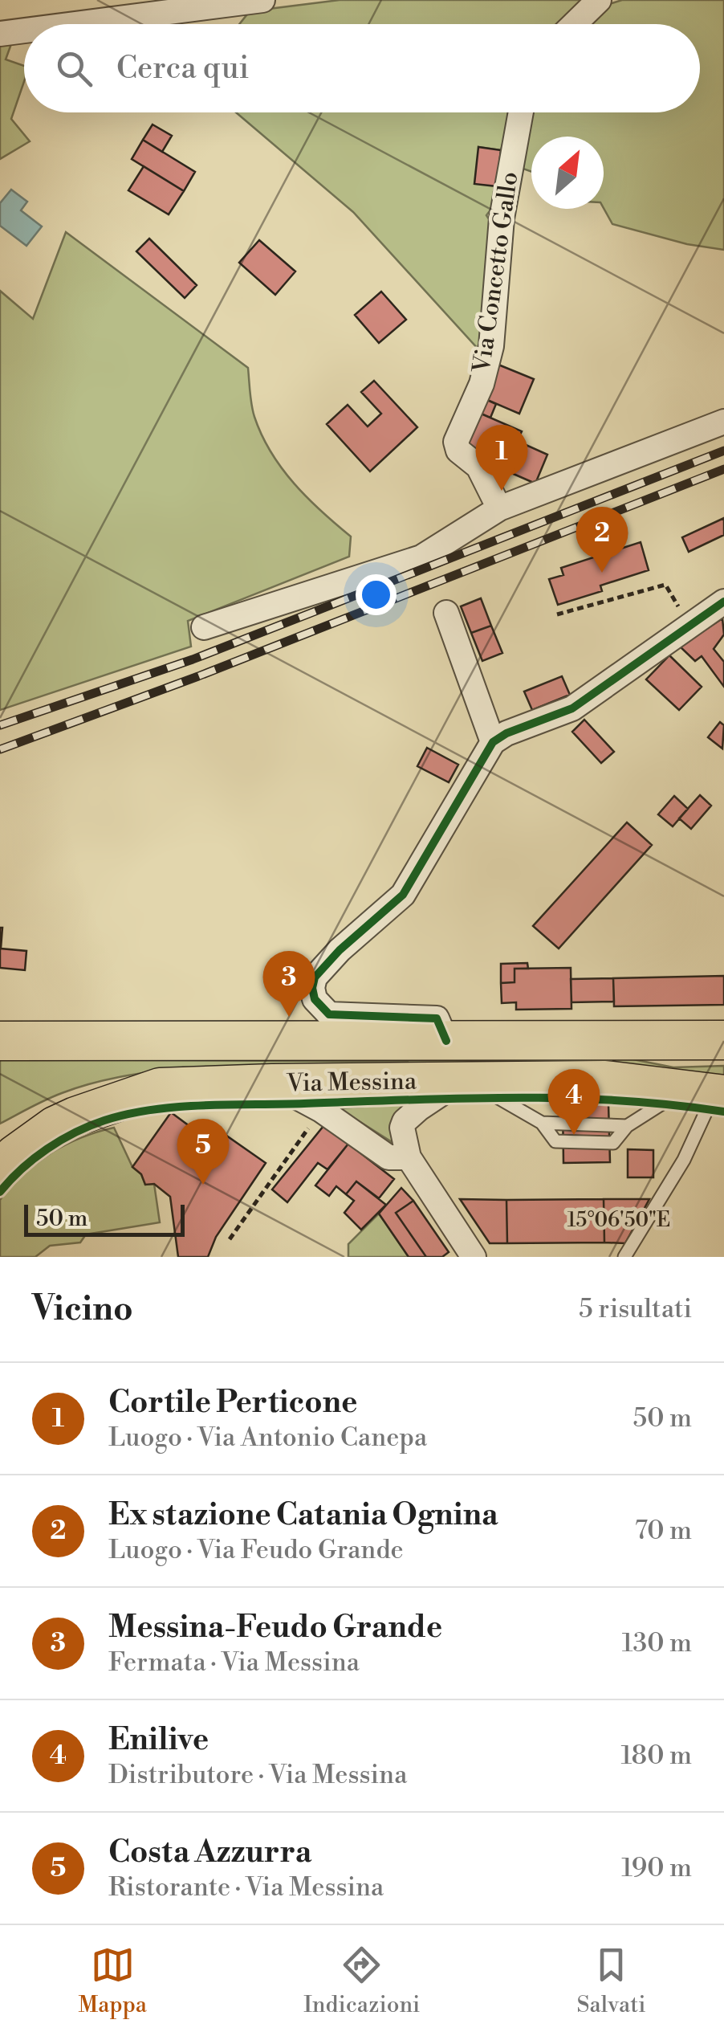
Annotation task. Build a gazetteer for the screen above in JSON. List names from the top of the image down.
{
  "streets": {
    "main road": ["Via Messina"],
    "street": ["Via Concetto Gallo"]
  },
  "scale_bar": "50 m",
  "north": "top right",
  "page": {
    "search": "Cerca qui",
    "pins": [
      "1",
      "2",
      "3",
      "4",
      "5"
    ],
    "scale": "50 m",
    "heading": ["Vicino", "5 risultati"],
    "list": [
      {
        "mark": "1",
        "name": "Cortile Perticone",
        "note": "Luogo · Via Antonio Canepa",
        "value": "50 m"
      },
      {
        "mark": "2",
        "name": "Ex stazione Catania Ognina",
        "note": "Luogo · Via Feudo Grande",
        "value": "70 m"
      },
      {
        "mark": "3",
        "name": "Messina-Feudo Grande",
        "note": "Fermata · Via Messina",
        "value": "130 m"
      },
      {
        "mark": "4",
        "name": "Enilive",
        "note": "Distributore · Via Messina",
        "value": "180 m"
      },
      {
        "mark": "5",
        "name": "Costa Azzurra",
        "note": "Ristorante · Via Messina",
        "value": "190 m"
      }
    ],
    "nav": ["Mappa", "Indicazioni", "Salvati"]
  },
  "coordinates": ["15°06'50\"E"]
}
